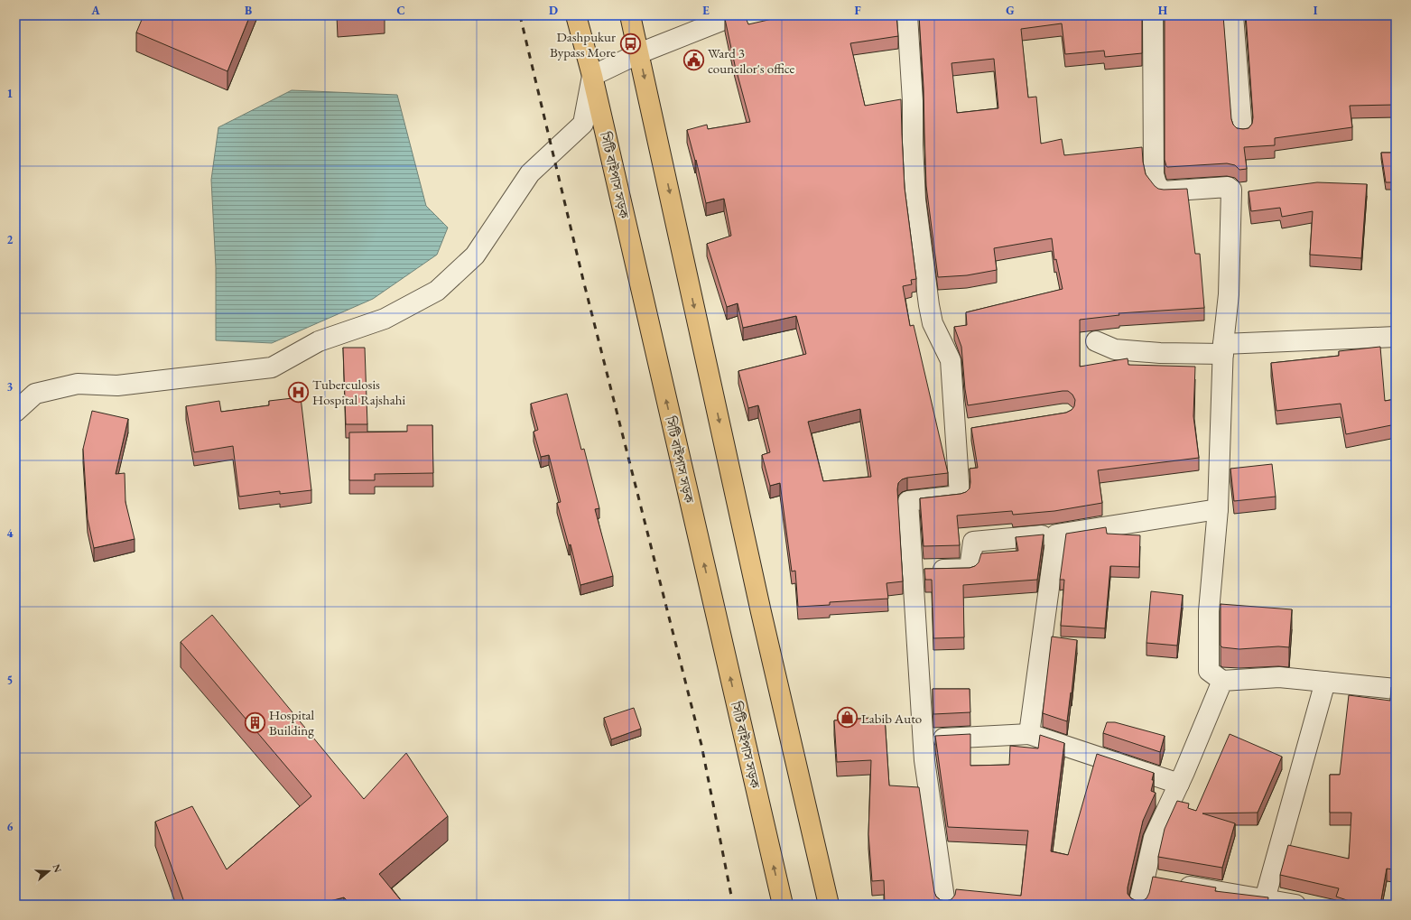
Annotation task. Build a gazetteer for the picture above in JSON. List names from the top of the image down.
{
  "streets": {
    "main road": ["সিটি বাইপাস সড়ক"]
  },
  "places": {
    "bus stop": ["Dashpukur Bypass More"],
    "public building": ["Ward 3 councilor's office"],
    "hospital": ["Tuberculosis Hospital Rajshahi"],
    "shop": ["Labib Auto"],
    "building": ["Hospital Building"]
  },
  "north": "right",
  "grid": {
    "columns": [
      "A",
      "B",
      "C",
      "D",
      "E",
      "F",
      "G",
      "H",
      "I"
    ],
    "rows": [
      "1",
      "2",
      "3",
      "4",
      "5",
      "6"
    ]
  }
}
